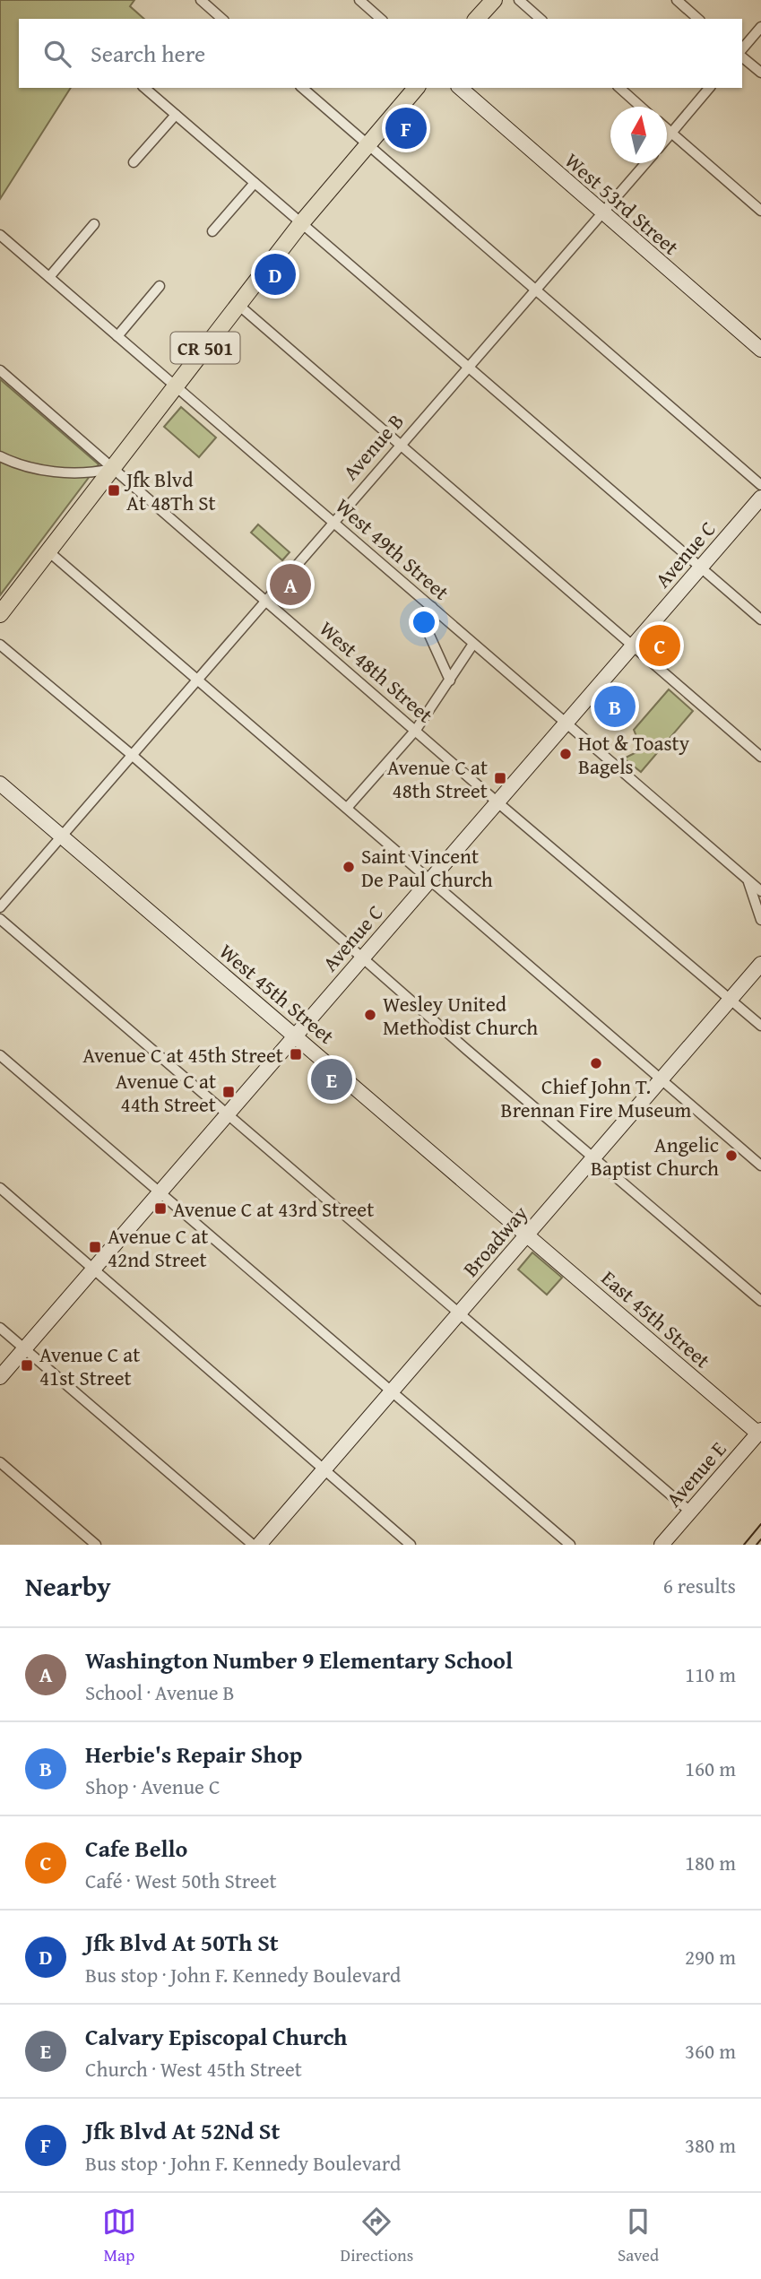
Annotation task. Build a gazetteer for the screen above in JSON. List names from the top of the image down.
{
  "streets": {
    "main road": ["CR 501"],
    "street": [
      "West 53rd Street",
      "Avenue B",
      "West 49th Street",
      "Avenue C",
      "West 48th Street",
      "West 45th Street",
      "Broadway",
      "East 45th Street",
      "Avenue E"
    ]
  },
  "crossings": [
    ["West 53rd Street", "Avenue B"],
    ["CR 501", "West 49th Street"],
    ["CR 501", "West 48th Street"],
    ["Avenue B", "West 49th Street"],
    ["Avenue B", "West 48th Street"],
    ["Avenue B", "West 45th Street"],
    ["West 49th Street", "Avenue C"],
    ["Avenue C", "West 48th Street"],
    ["Avenue C", "West 45th Street"],
    ["West 48th Street", "Broadway"],
    ["West 45th Street", "Broadway"],
    ["West 45th Street", "East 45th Street"],
    ["Broadway", "East 45th Street"],
    ["East 45th Street", "Avenue E"]
  ],
  "places": {
    "transit": [
      "Jfk Blvd At 48Th St",
      "Avenue C at 48th Street",
      "Avenue C at 45th Street",
      "Avenue C at 44th Street",
      "Avenue C at 43rd Street",
      "Avenue C at 42nd Street",
      "Avenue C at 41st Street"
    ],
    "other": [
      "Hot & Toasty Bagels",
      "Saint Vincent De Paul Church",
      "Wesley United Methodist Church",
      "Chief John T. Brennan Fire Museum",
      "Angelic Baptist Church"
    ]
  },
  "north": "top",
  "page": {
    "search": "Search here",
    "pins": [
      "F",
      "D",
      "A",
      "C",
      "B",
      "E"
    ],
    "heading": ["Nearby", "6 results"],
    "list": [
      {
        "mark": "A",
        "name": "Washington Number 9 Elementary School",
        "note": "School · Avenue B",
        "value": "110 m"
      },
      {
        "mark": "B",
        "name": "Herbie's Repair Shop",
        "note": "Shop · Avenue C",
        "value": "160 m"
      },
      {
        "mark": "C",
        "name": "Cafe Bello",
        "note": "Café · West 50th Street",
        "value": "180 m"
      },
      {
        "mark": "D",
        "name": "Jfk Blvd At 50Th St",
        "note": "Bus stop · John F. Kennedy Boulevard",
        "value": "290 m"
      },
      {
        "mark": "E",
        "name": "Calvary Episcopal Church",
        "note": "Church · West 45th Street",
        "value": "360 m"
      },
      {
        "mark": "F",
        "name": "Jfk Blvd At 52Nd St",
        "note": "Bus stop · John F. Kennedy Boulevard",
        "value": "380 m"
      }
    ],
    "nav": ["Map", "Directions", "Saved"]
  }
}
